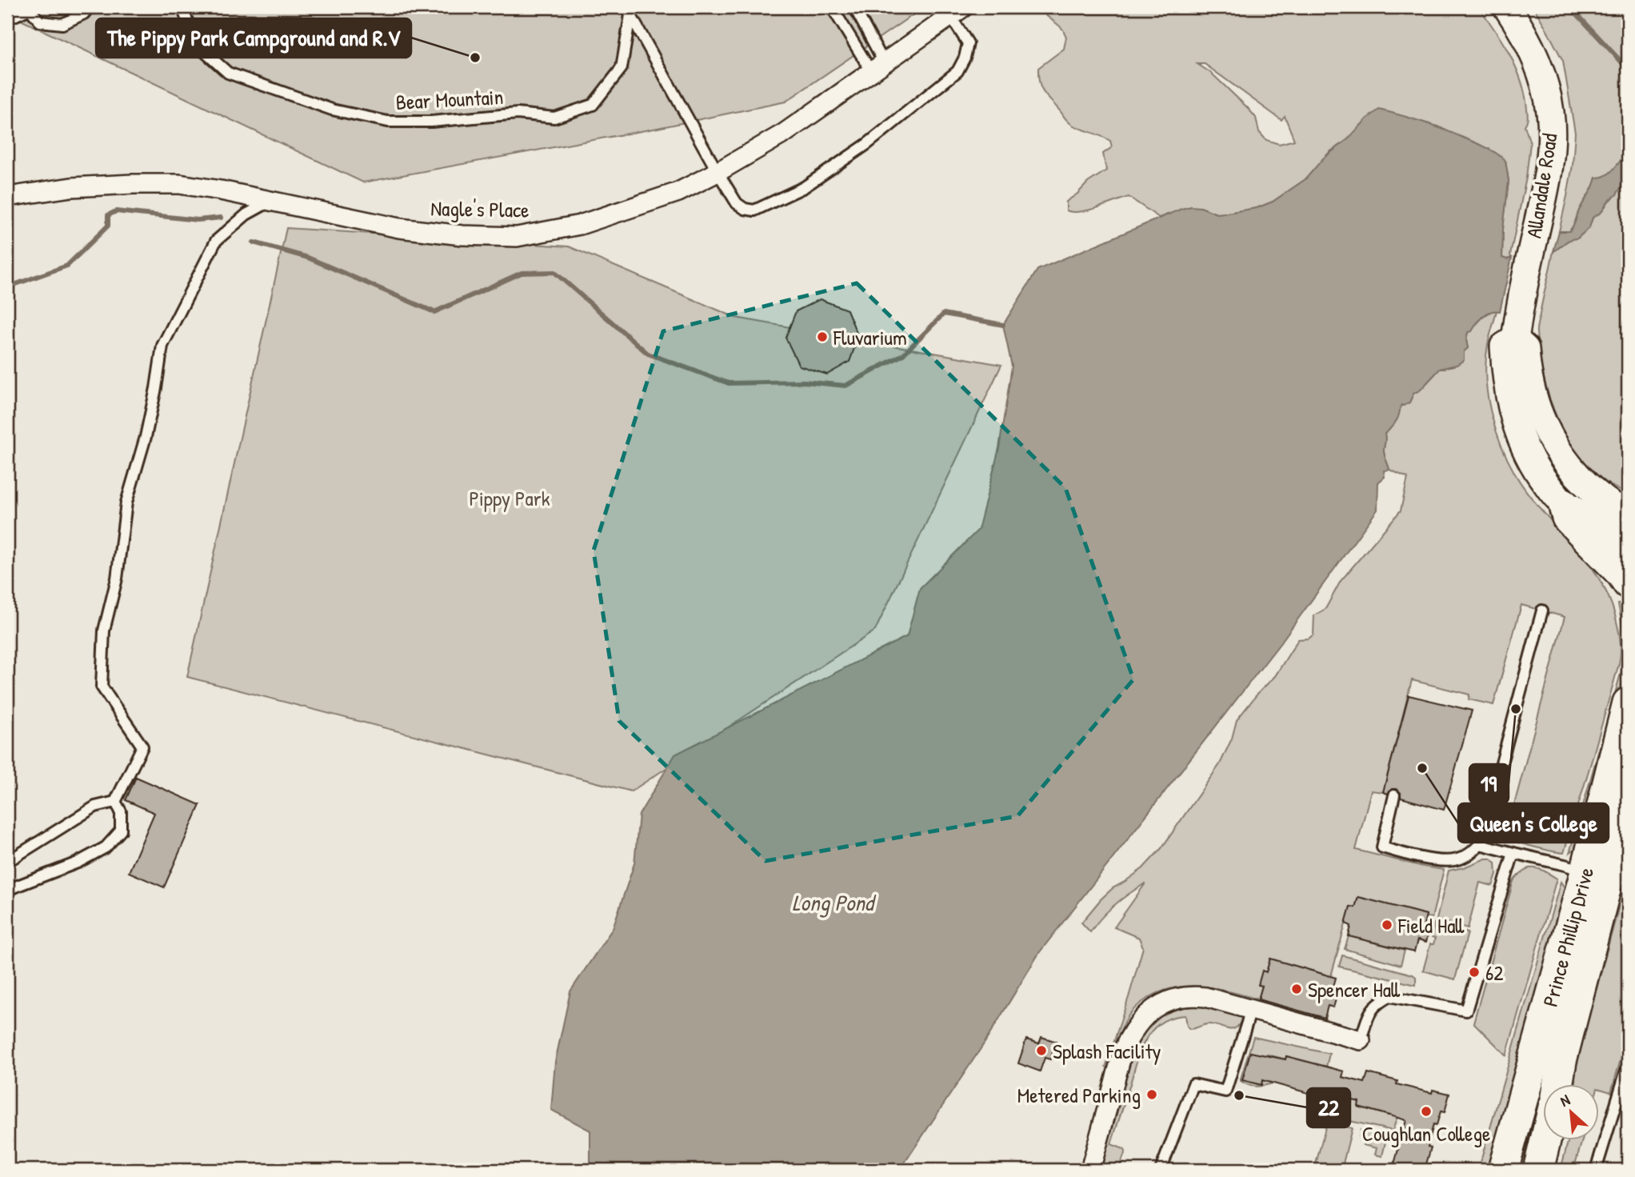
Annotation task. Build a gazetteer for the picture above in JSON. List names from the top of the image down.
{
  "streets": {
    "main road": ["Allandale Road", "Prince Phillip Drive"],
    "street": ["Nagle's Place"],
    "lane": ["Bear Mountain"]
  },
  "water": ["Long Pond"],
  "parks": ["Pippy Park"],
  "places": [
    "The Pippy Park Campground and R.V",
    "Fluvarium",
    "19",
    "Queen's College",
    "Field Hall",
    "62",
    "Spencer Hall",
    "Splash Facility",
    "Metered Parking",
    "22",
    "Coughlan College"
  ],
  "north": "top left"
}
